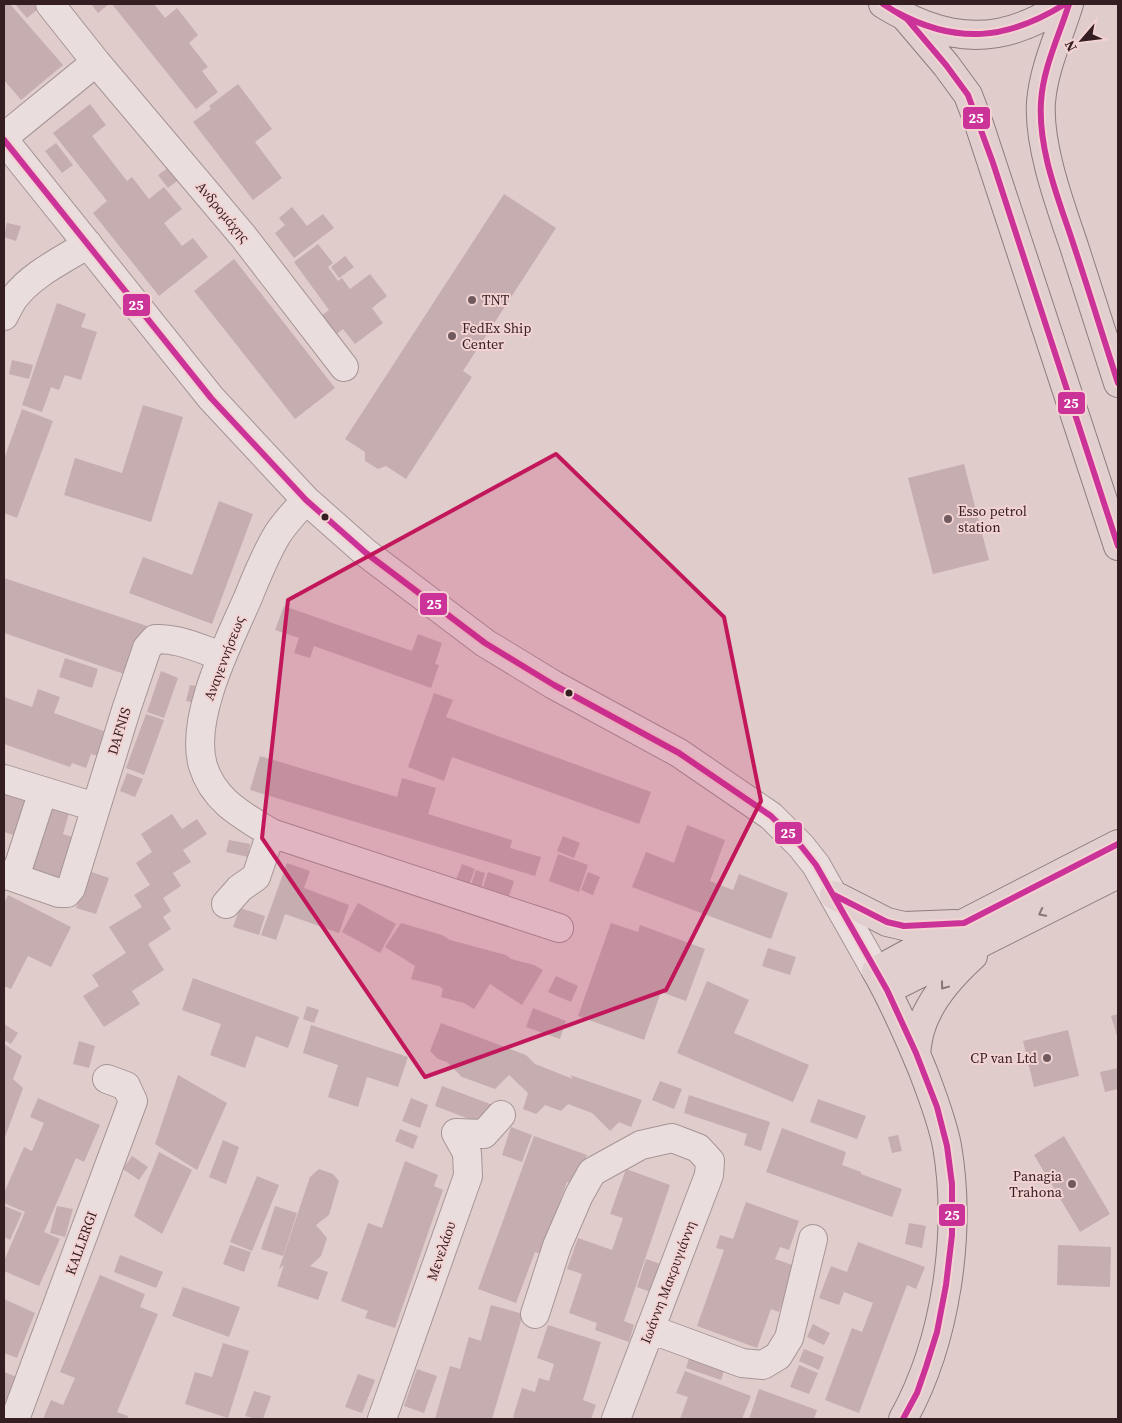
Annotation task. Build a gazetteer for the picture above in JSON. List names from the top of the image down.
{
  "streets": {
    "street": [
      "Ανδρομάχης",
      "Αναγεννήσεως",
      "DAFNIS",
      "KALLERGI",
      "Μενελάου",
      "Ιωάννη Μακρυγιάννη"
    ]
  },
  "crossings": [
    ["Αναγεννήσεως", "DAFNIS"]
  ],
  "places": [
    "TNT",
    "FedEx Ship Center",
    "Esso petrol station",
    "CP van Ltd",
    "Panagia Trahona"
  ],
  "lines": ["transit line 25"],
  "north": "bottom left"
}
